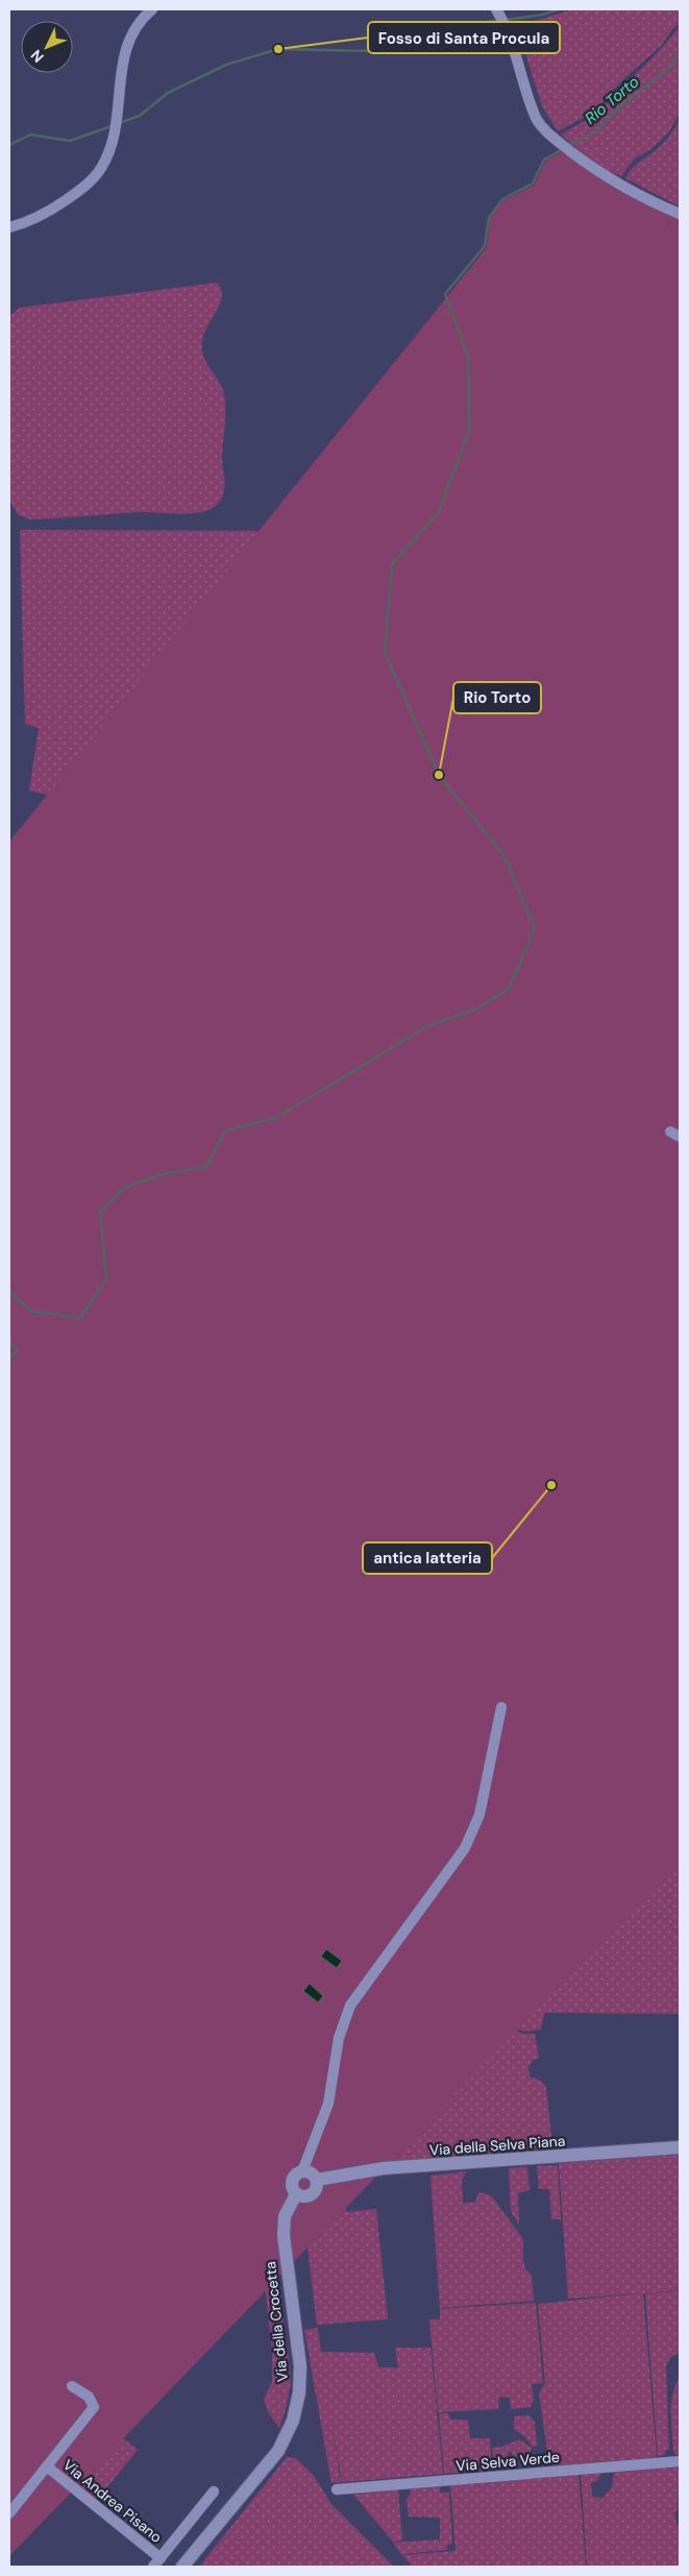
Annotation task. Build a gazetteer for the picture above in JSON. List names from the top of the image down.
{
  "streets": {
    "street": [
      "Via della Selva Piana",
      "Via della Crocetta",
      "Via Selva Verde",
      "Via Andrea Pisano"
    ]
  },
  "crossings": [
    ["Via della Selva Piana", "Via della Crocetta"]
  ],
  "water": ["Rio Torto"],
  "places": ["Fosso di Santa Procula", "Rio Torto", "antica latteria"],
  "north": "bottom left"
}
